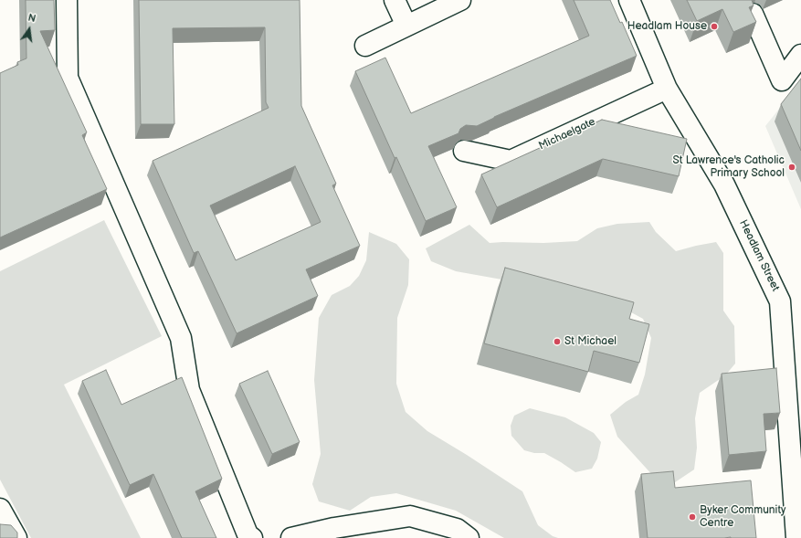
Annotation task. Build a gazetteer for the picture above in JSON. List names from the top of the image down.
{
  "streets": {
    "street": ["Michaelgate", "Headlam Street"]
  },
  "crossings": [
    ["Michaelgate", "Headlam Street"]
  ],
  "places": [
    "Headlam House",
    "St Lawrence's Catholic Primary School",
    "St Michael",
    "Byker Community Centre"
  ],
  "north": "top"
}
